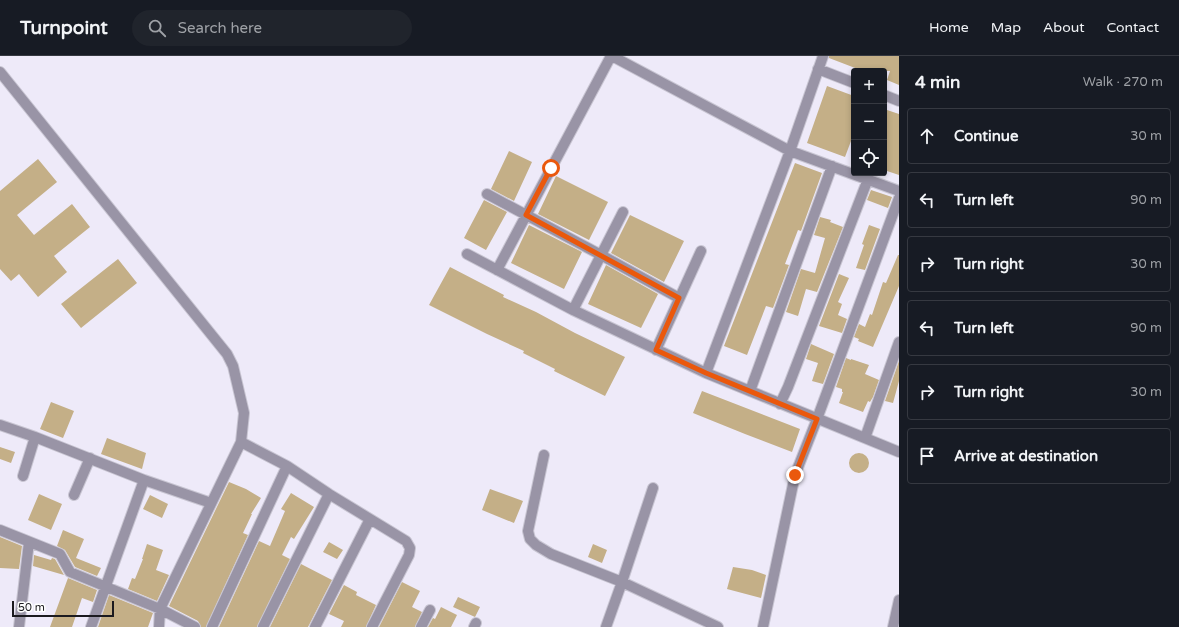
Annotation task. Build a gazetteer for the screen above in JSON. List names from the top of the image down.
{
  "scale_bar": "50 m",
  "page": {
    "header": "Turnpoint",
    "search": "Search here",
    "nav": [
      "Home",
      "Map",
      "About",
      "Contact"
    ],
    "heading": ["4 min", "Walk · 270 m"],
    "map_buttons": ["+", "−"],
    "list": [
      ["Continue", "30 m"],
      ["Turn left", "90 m"],
      ["Turn right", "30 m"],
      ["Turn left", "90 m"],
      ["Turn right", "30 m"],
      "Arrive at destination"
    ],
    "scale": "50 m"
  }
}
